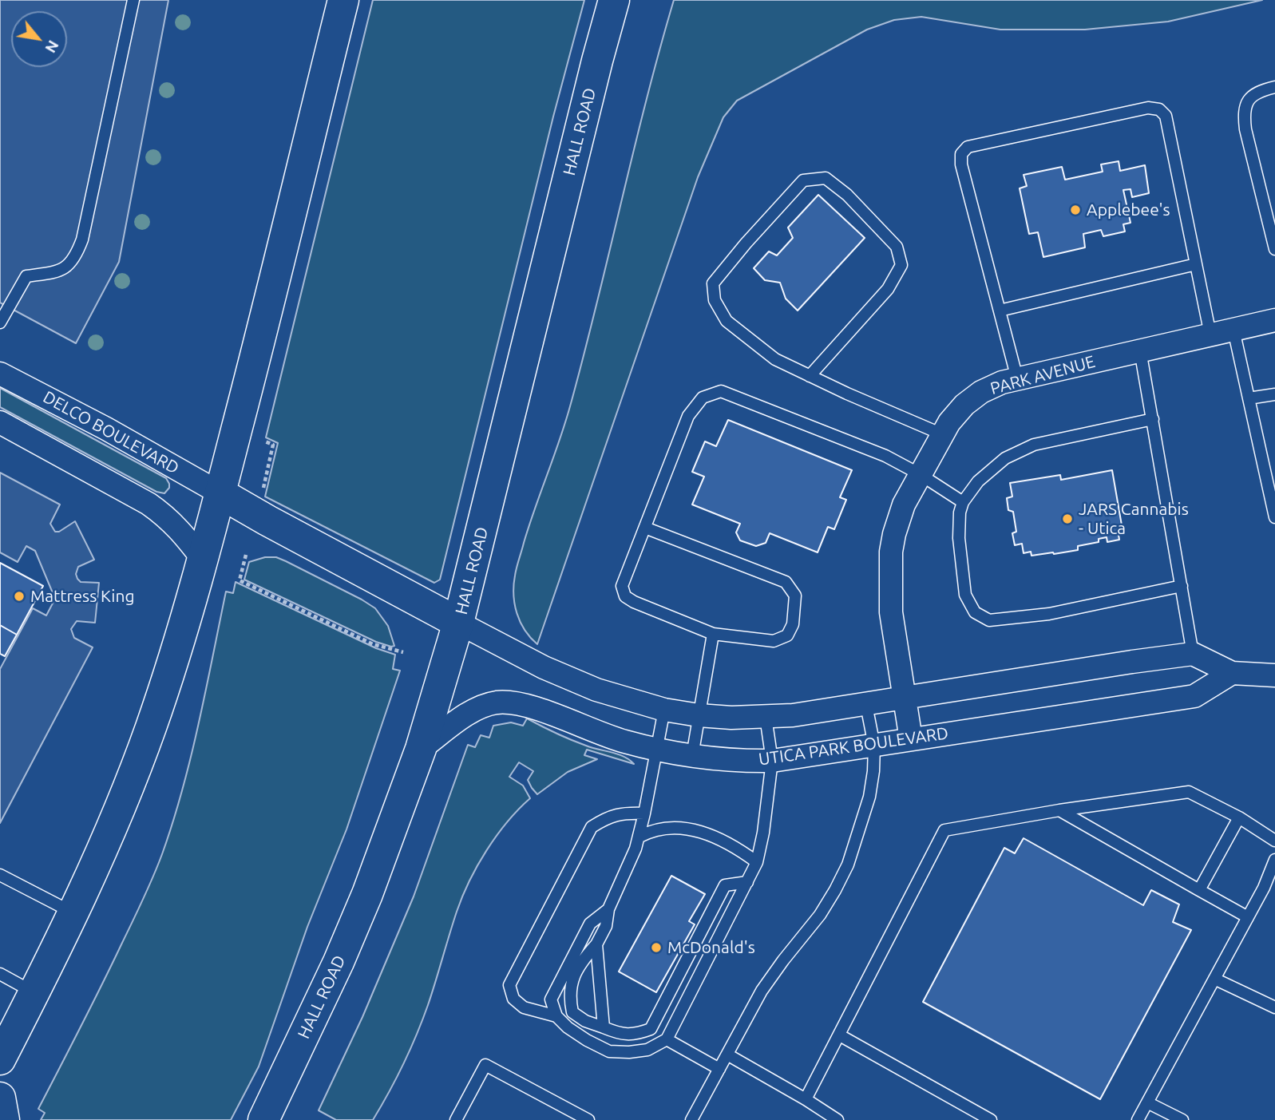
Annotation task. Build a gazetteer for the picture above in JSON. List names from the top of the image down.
{
  "streets": {
    "highway": ["HALL ROAD"],
    "street": ["PARK AVENUE", "DELCO BOULEVARD", "UTICA PARK BOULEVARD"]
  },
  "crossings": [
    ["HALL ROAD", "UTICA PARK BOULEVARD"],
    ["PARK AVENUE", "UTICA PARK BOULEVARD"]
  ],
  "places": [
    "Applebee's",
    "JARS Cannabis - Utica",
    "Mattress King",
    "McDonald's"
  ],
  "north": "bottom right"
}
